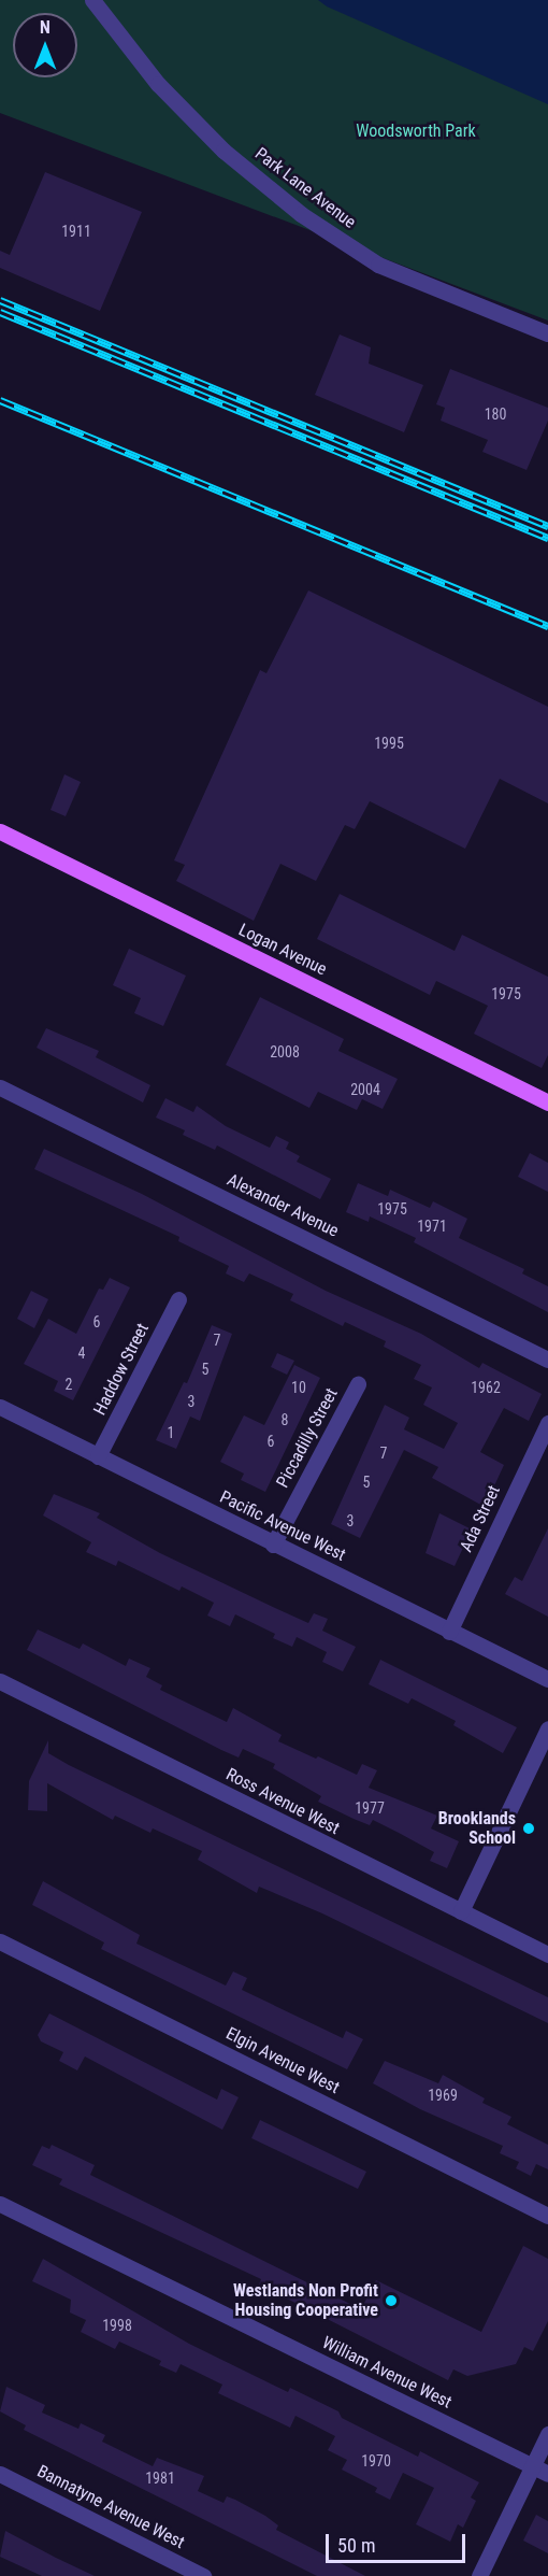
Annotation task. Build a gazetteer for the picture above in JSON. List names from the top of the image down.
{
  "streets": {
    "main road": ["Logan Avenue"],
    "street": [
      "Park Lane Avenue",
      "Alexander Avenue",
      "Haddow Street",
      "Piccadilly Street",
      "Ada Street",
      "Pacific Avenue West",
      "Ross Avenue West",
      "Elgin Avenue West",
      "William Avenue West",
      "Bannatyne Avenue West"
    ]
  },
  "crossings": [
    ["Haddow Street", "Pacific Avenue West"],
    ["Piccadilly Street", "Pacific Avenue West"],
    ["Ada Street", "Pacific Avenue West"]
  ],
  "parks": ["Woodsworth Park"],
  "places": ["Brooklands School", "Westlands Non Profit Housing Cooperative"],
  "house_numbers": [
    "1911",
    "180",
    "1995",
    "1975",
    "2008",
    "2004",
    "1975",
    "1971",
    "6",
    "7",
    "4",
    "5",
    "2",
    "10",
    "1962",
    "3",
    "8",
    "1",
    "6",
    "7",
    "5",
    "3",
    "1977",
    "1969",
    "1998",
    "1970",
    "1981"
  ],
  "scale_bar": "50 m",
  "north": "top"
}
